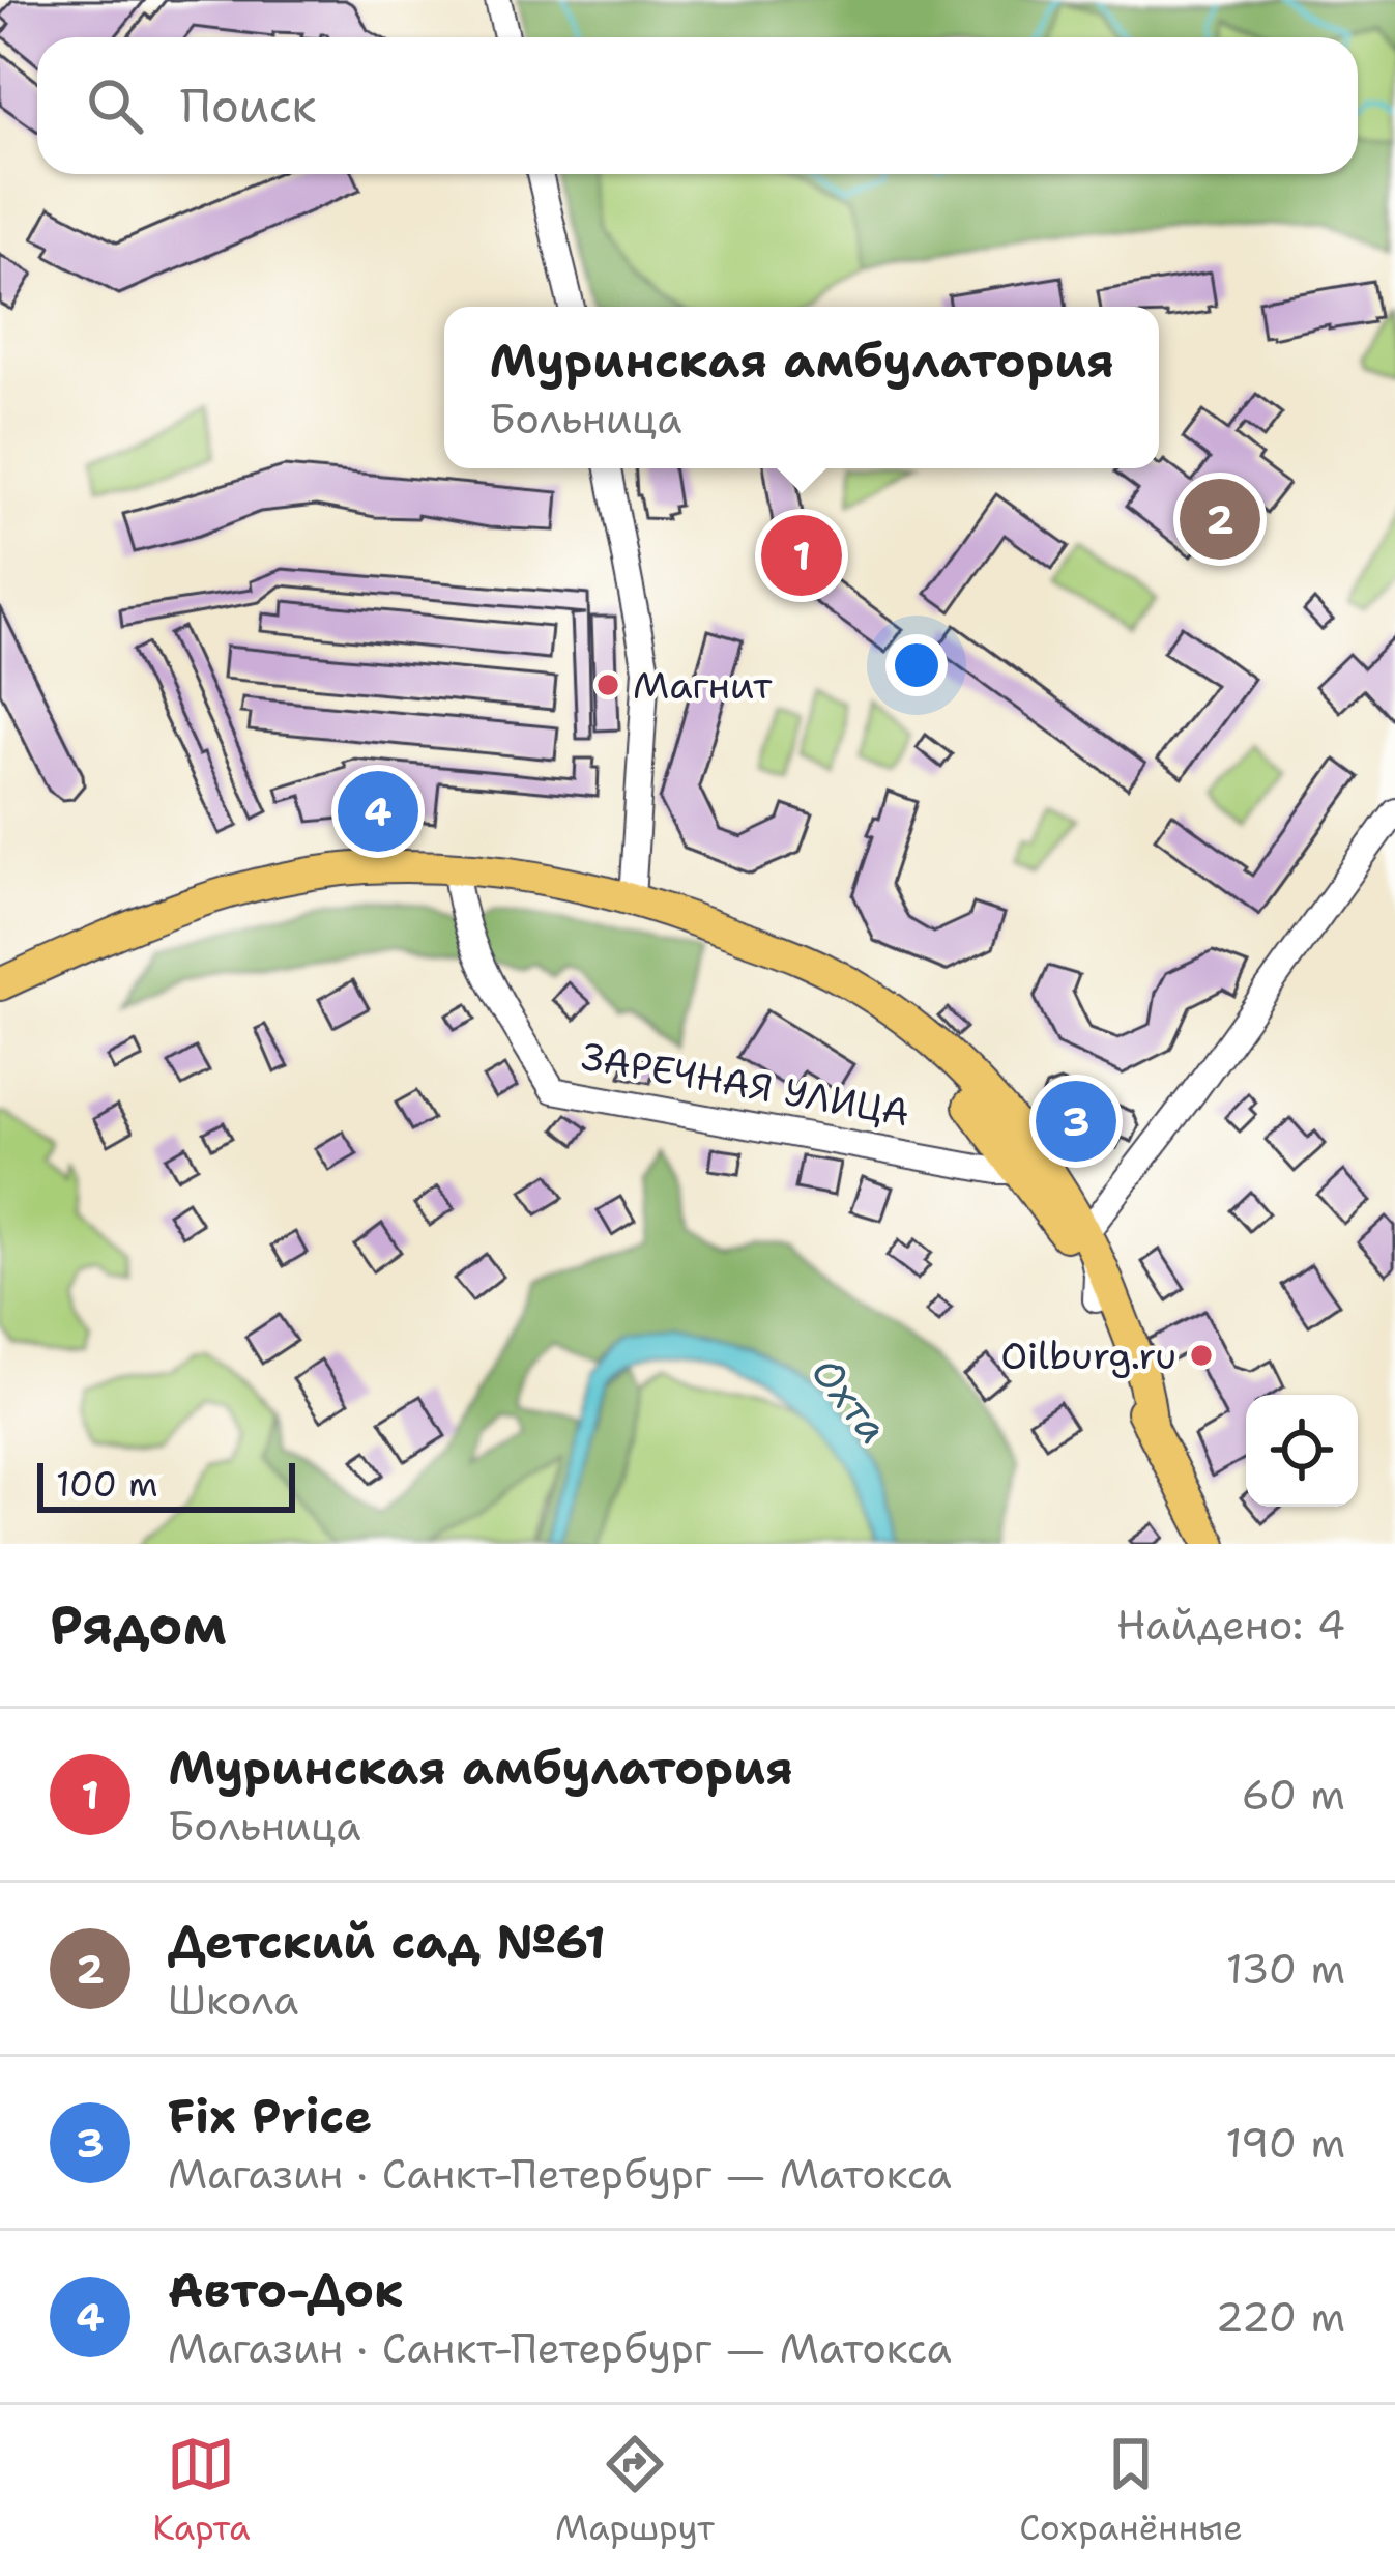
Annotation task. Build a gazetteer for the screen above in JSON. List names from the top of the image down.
{
  "streets": {
    "street": ["ЗАРЕЧНАЯ УЛИЦА"]
  },
  "water": ["Охта"],
  "places": ["Магнит", "Oilburg.ru"],
  "scale_bar": "100 m",
  "page": {
    "search": "Поиск",
    "popup": ["Муринская амбулатория", "Больница"],
    "pins": [
      "2",
      "1",
      "4",
      "3"
    ],
    "scale": "100 m",
    "heading": ["Рядом", "Найдено: 4"],
    "list": [
      {
        "mark": "1",
        "name": "Муринская амбулатория",
        "note": "Больница",
        "value": "60 m"
      },
      {
        "mark": "2",
        "name": "Детский сад №61",
        "note": "Школа",
        "value": "130 m"
      },
      {
        "mark": "3",
        "name": "Fix Price",
        "note": "Магазин · Санкт-Петербург — Матокса",
        "value": "190 m"
      },
      {
        "mark": "4",
        "name": "Авто-Док",
        "note": "Магазин · Санкт-Петербург — Матокса",
        "value": "220 m"
      }
    ],
    "nav": ["Карта", "Маршрут", "Сохранённые"]
  }
}
